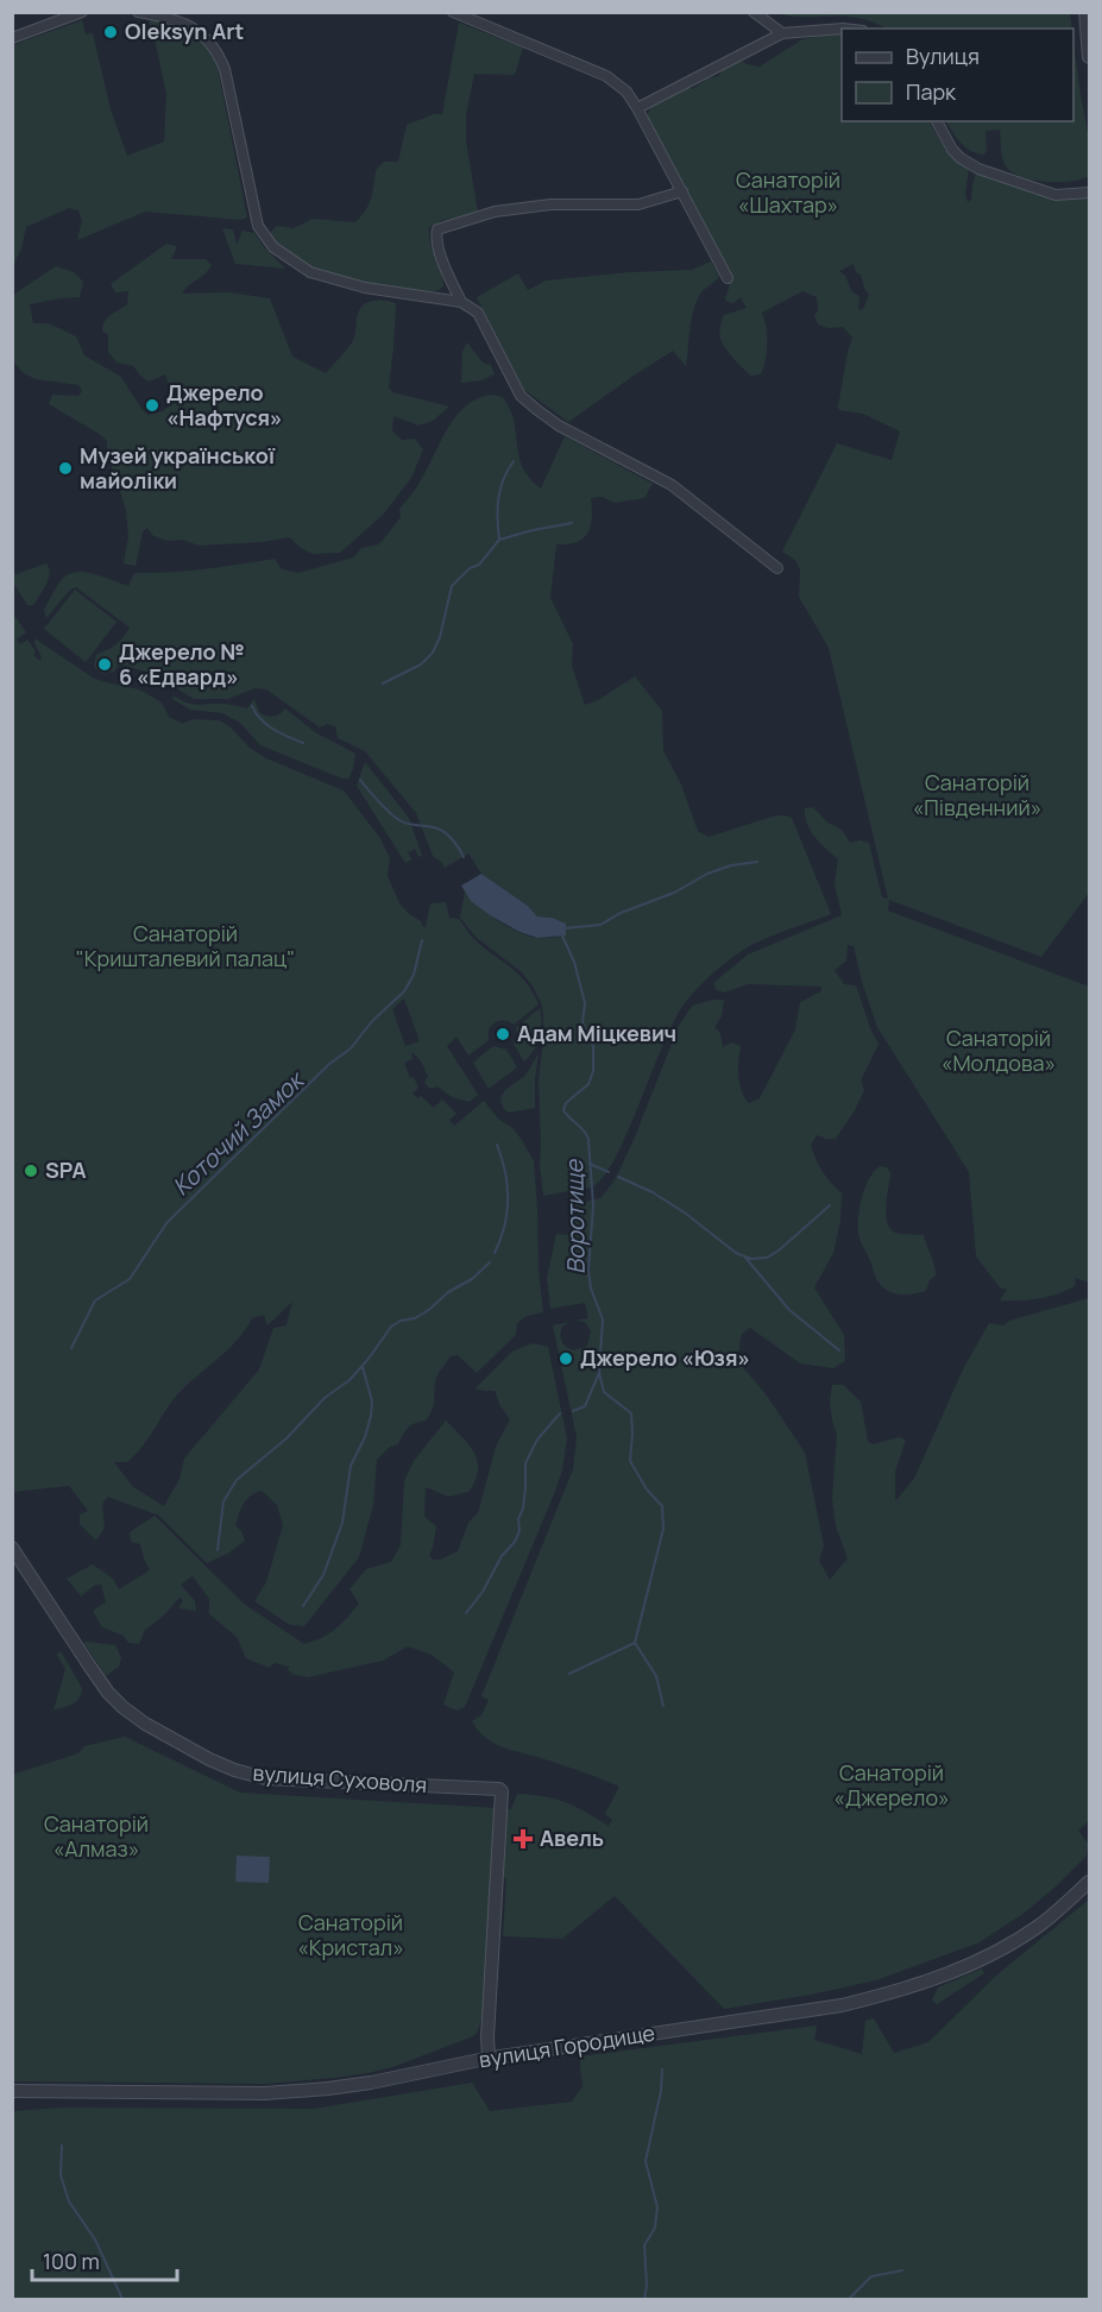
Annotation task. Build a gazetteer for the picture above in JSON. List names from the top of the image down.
{
  "streets": {
    "street": ["вулиця Суховоля", "вулиця Городище"]
  },
  "crossings": [
    ["вулиця Суховоля", "вулиця Городище"]
  ],
  "water": ["Коточий Замок", "Воротище"],
  "parks": [
    "Санаторій «Шахтар»",
    "Санаторій «Південний»",
    "Санаторій \"Кришталевий палац\"",
    "Санаторій «Молдова»",
    "Санаторій «Джерело»",
    "Санаторій «Алмаз»",
    "Санаторій «Кристал»"
  ],
  "places": {
    "other": [
      "Oleksyn Art",
      "Джерело «Нафтуся»",
      "Музей української майоліки",
      "Джерело № 6 «Едвард»",
      "Адам Міцкевич",
      "SPA",
      "Джерело «Юзя»"
    ],
    "health": ["Авель"]
  },
  "legend": ["Вулиця", "Парк"],
  "scale_bar": "100 m"
}
